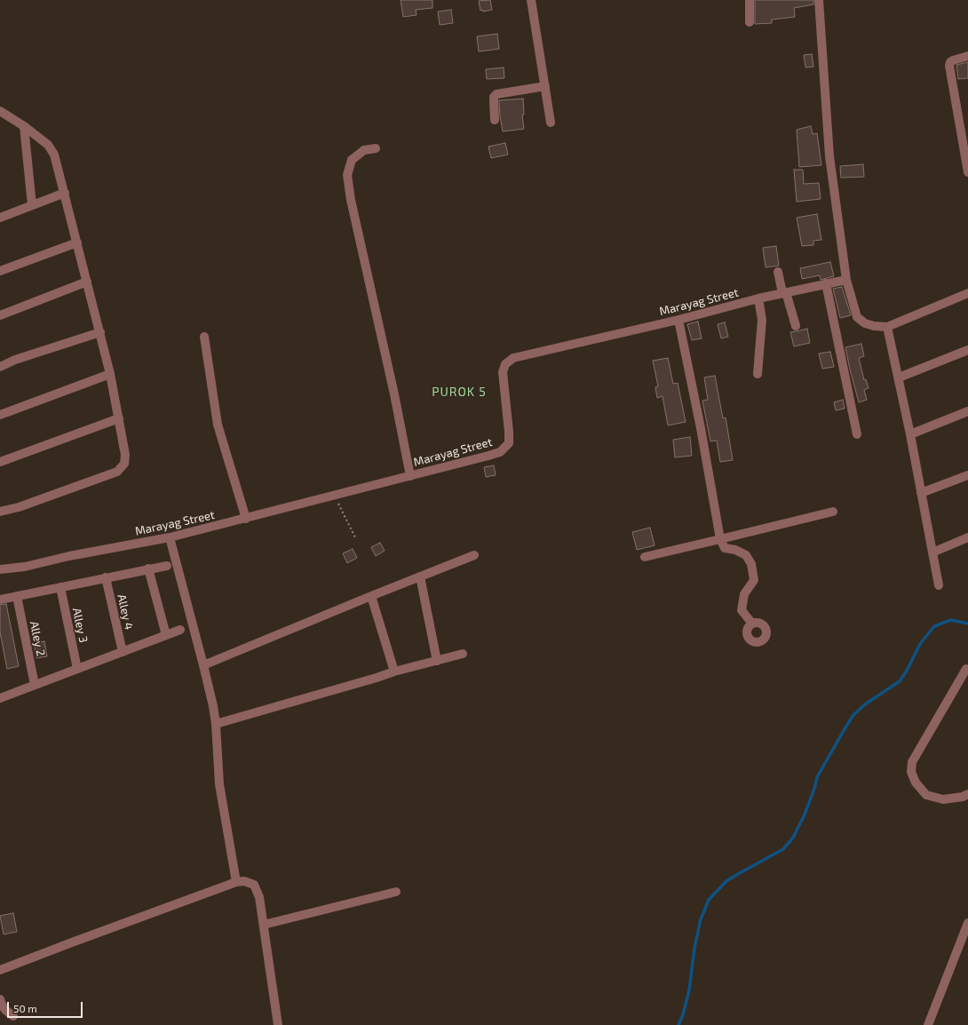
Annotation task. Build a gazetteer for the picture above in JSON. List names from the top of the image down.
{
  "streets": {
    "street": [
      "Marayag Street",
      "Alley 4",
      "Alley 3",
      "Alley 2"
    ]
  },
  "districts": ["PUROK 5"],
  "scale_bar": "50 m"
}
